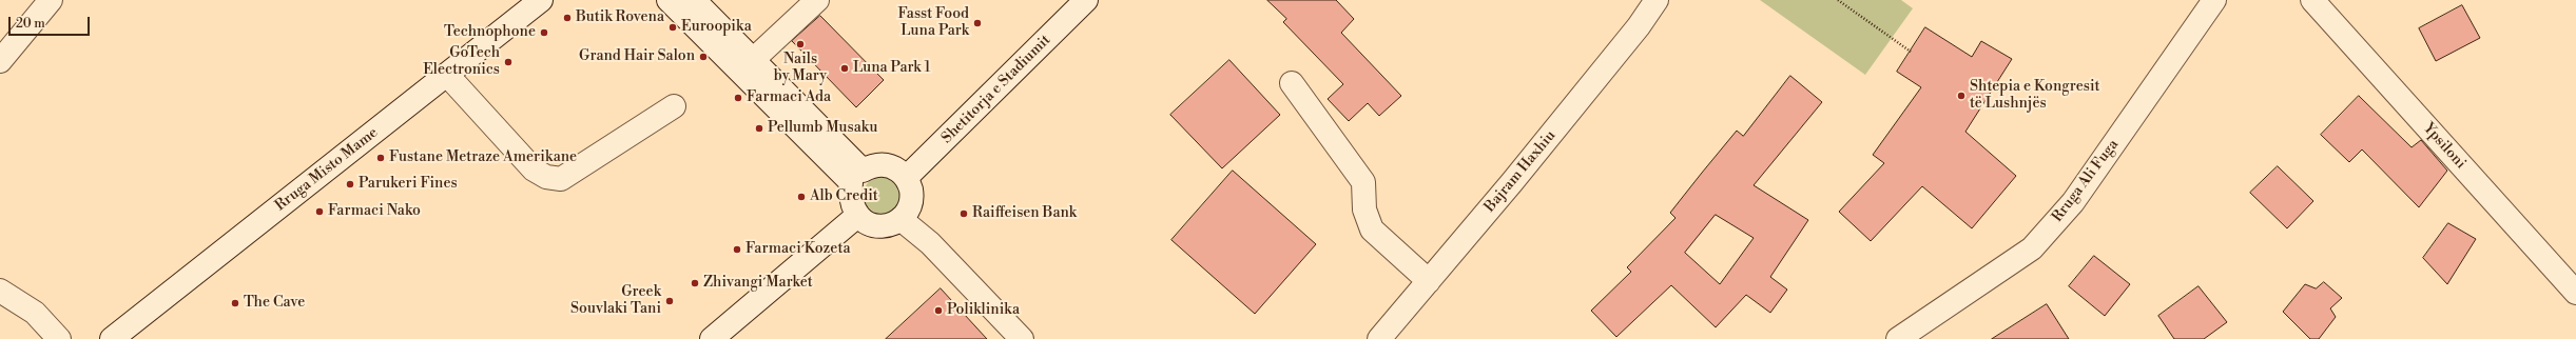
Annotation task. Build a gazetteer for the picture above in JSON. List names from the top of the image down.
{
  "streets": {
    "street": [
      "Shetitorja e Stadiumit",
      "Ypsiloni",
      "Rruga Misto Mame",
      "Bajram Haxhiu",
      "Rruga Ali Fuga"
    ]
  },
  "places": [
    "Butik Rovena",
    "Fasst Food Luna Park",
    "Euroopika",
    "Technophone",
    "Nails by Mary",
    "Grand Hair Salon",
    "GoTech Electronics",
    "Luna Park 1",
    "Shtepia e Kongresit të Lushnjës",
    "Farmaci Ada",
    "Pellumb Musaku",
    "Fustane Metraze Amerikane",
    "Parukeri Fines",
    "Alb Credit",
    "Farmaci Nako",
    "Raiffeisen Bank",
    "Farmaci Kozeta",
    "Zhivangi Market",
    "Greek Souvlaki Tani",
    "The Cave",
    "Poliklinika"
  ],
  "scale_bar": "20 m"
}
